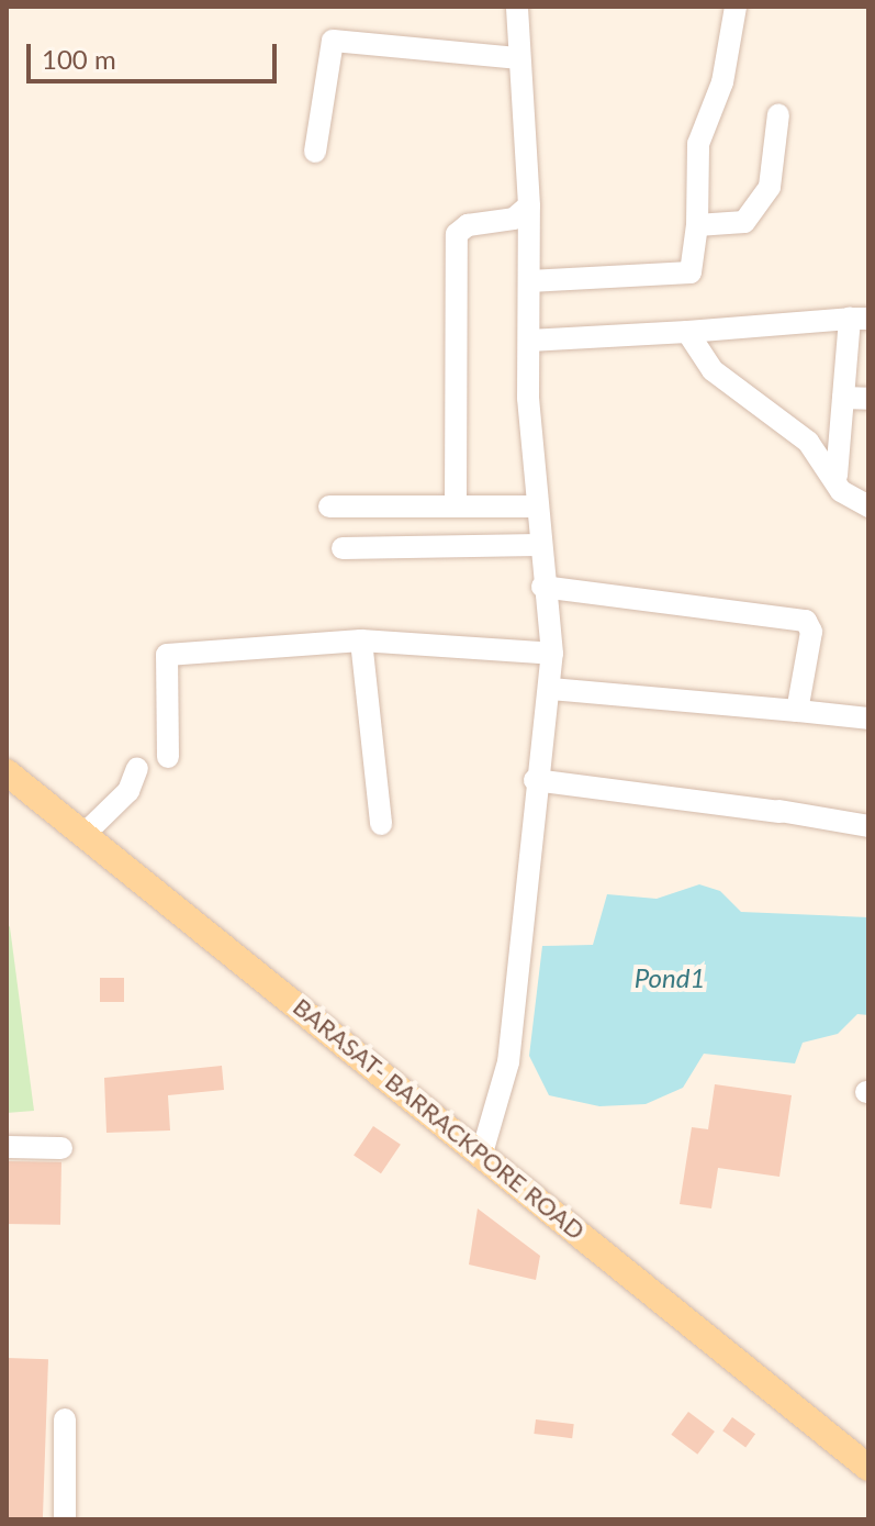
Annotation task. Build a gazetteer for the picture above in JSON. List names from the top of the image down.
{
  "streets": {
    "main road": ["BARASAT- BARRACKPORE ROAD"]
  },
  "water": ["Pond1"],
  "scale_bar": "100 m"
}
